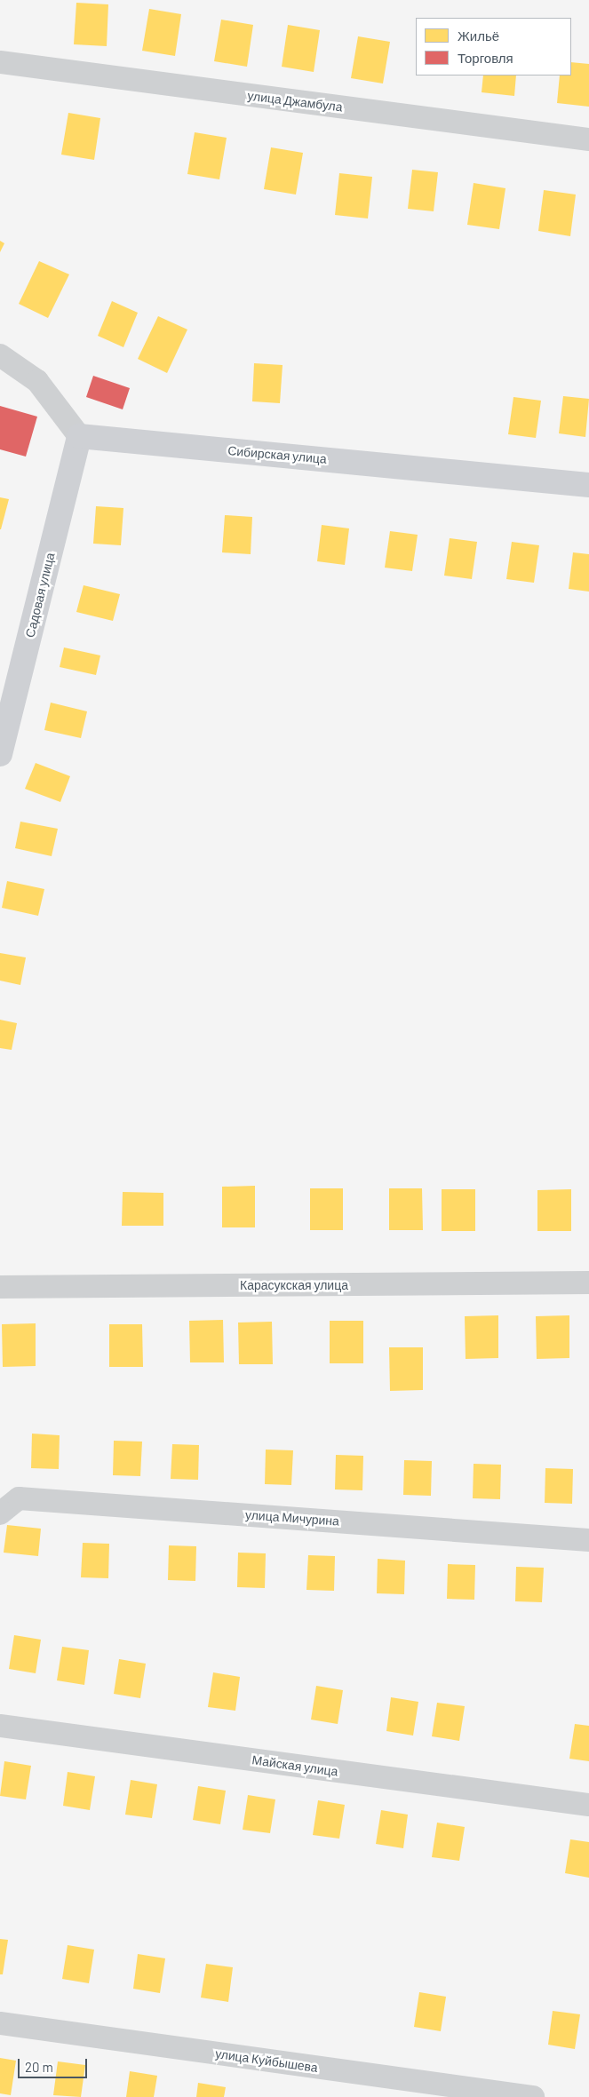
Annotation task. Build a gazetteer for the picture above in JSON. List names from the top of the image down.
{
  "streets": {
    "street": [
      "улица Джамбула",
      "Сибирская улица",
      "Садовая улица",
      "Карасукская улица",
      "улица Мичурина",
      "Майская улица",
      "улица Куйбышева"
    ]
  },
  "crossings": [
    ["Сибирская улица", "Садовая улица"]
  ],
  "legend": ["Жильё", "Торговля"],
  "scale_bar": "20 m"
}
